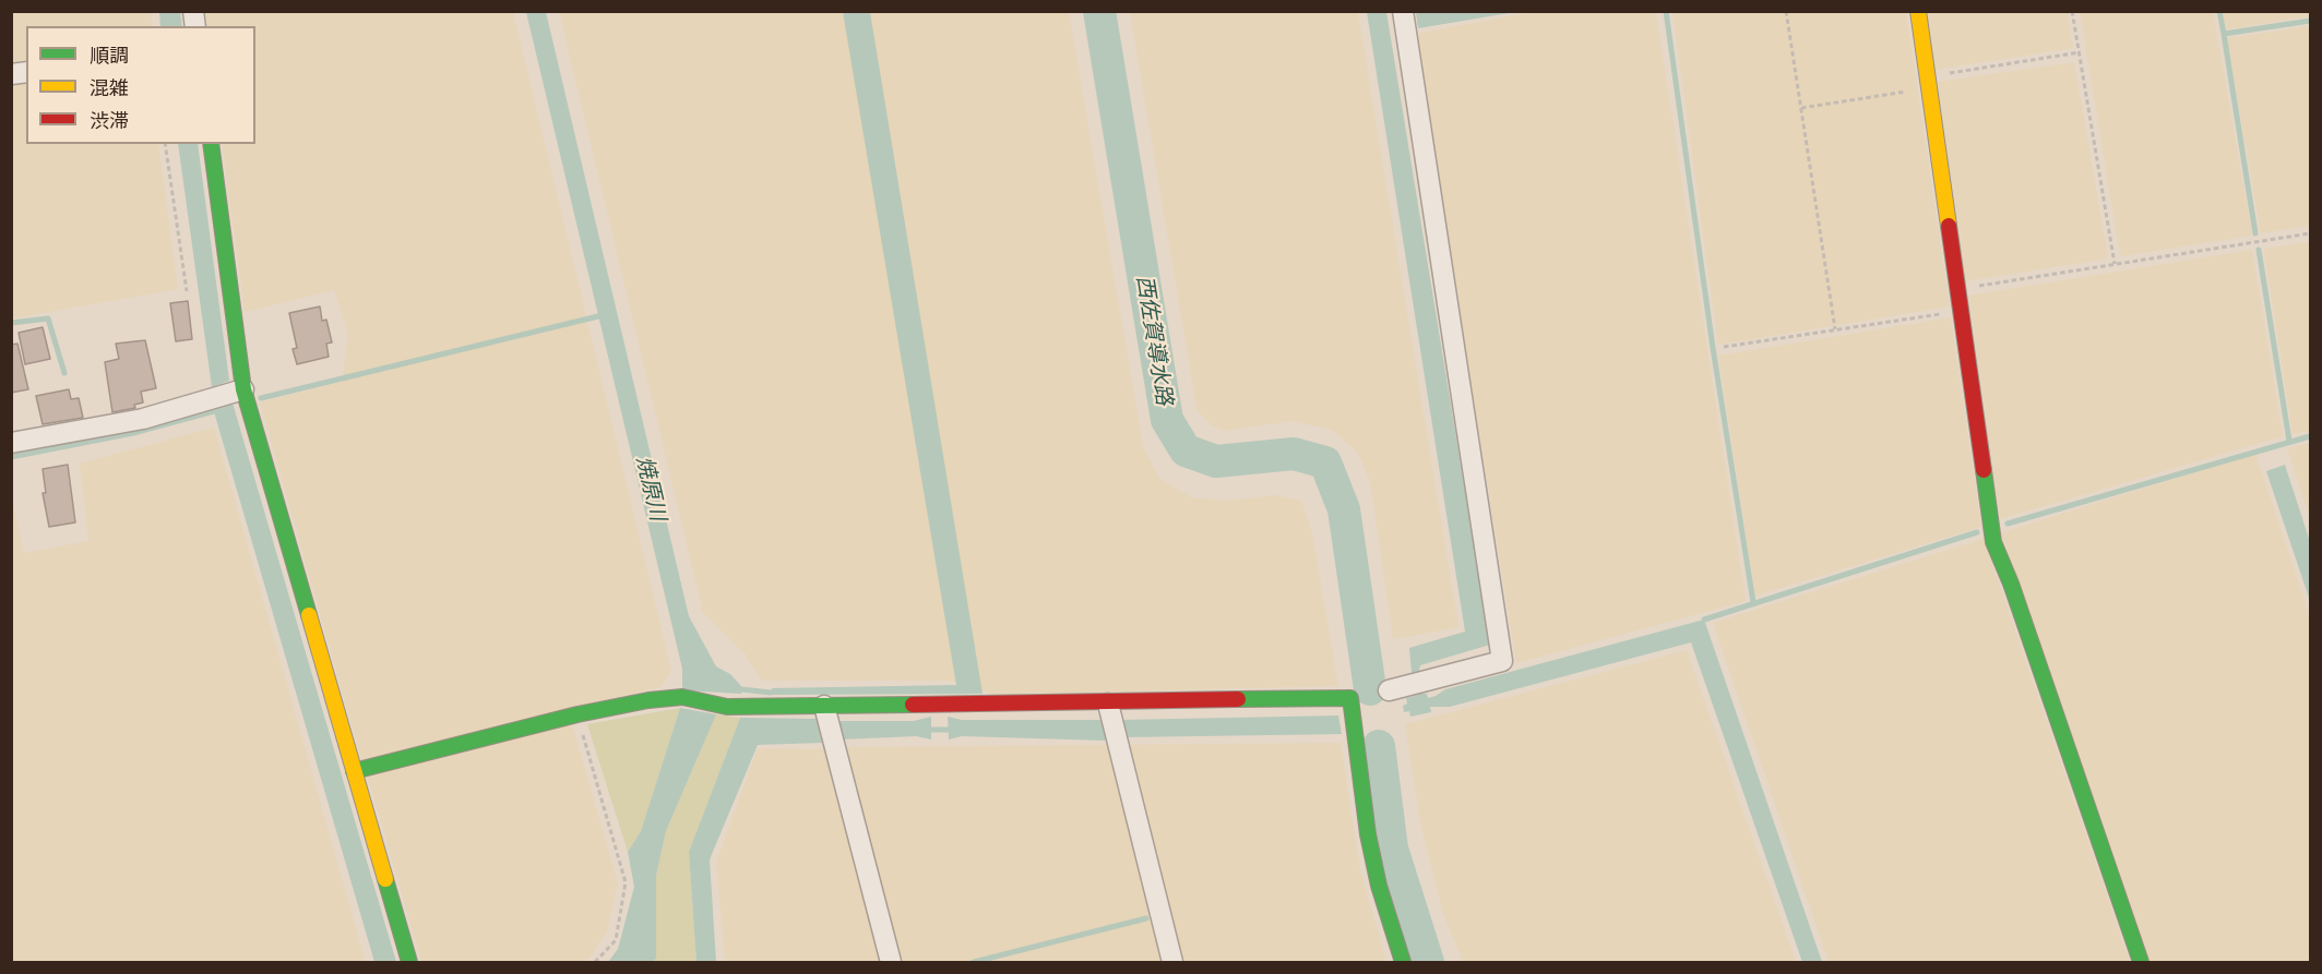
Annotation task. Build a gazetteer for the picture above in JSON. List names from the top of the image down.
{
  "water": ["西佐賀導水路", "焼原川"],
  "legend": ["順調", "混雑", "渋滞"]
}
